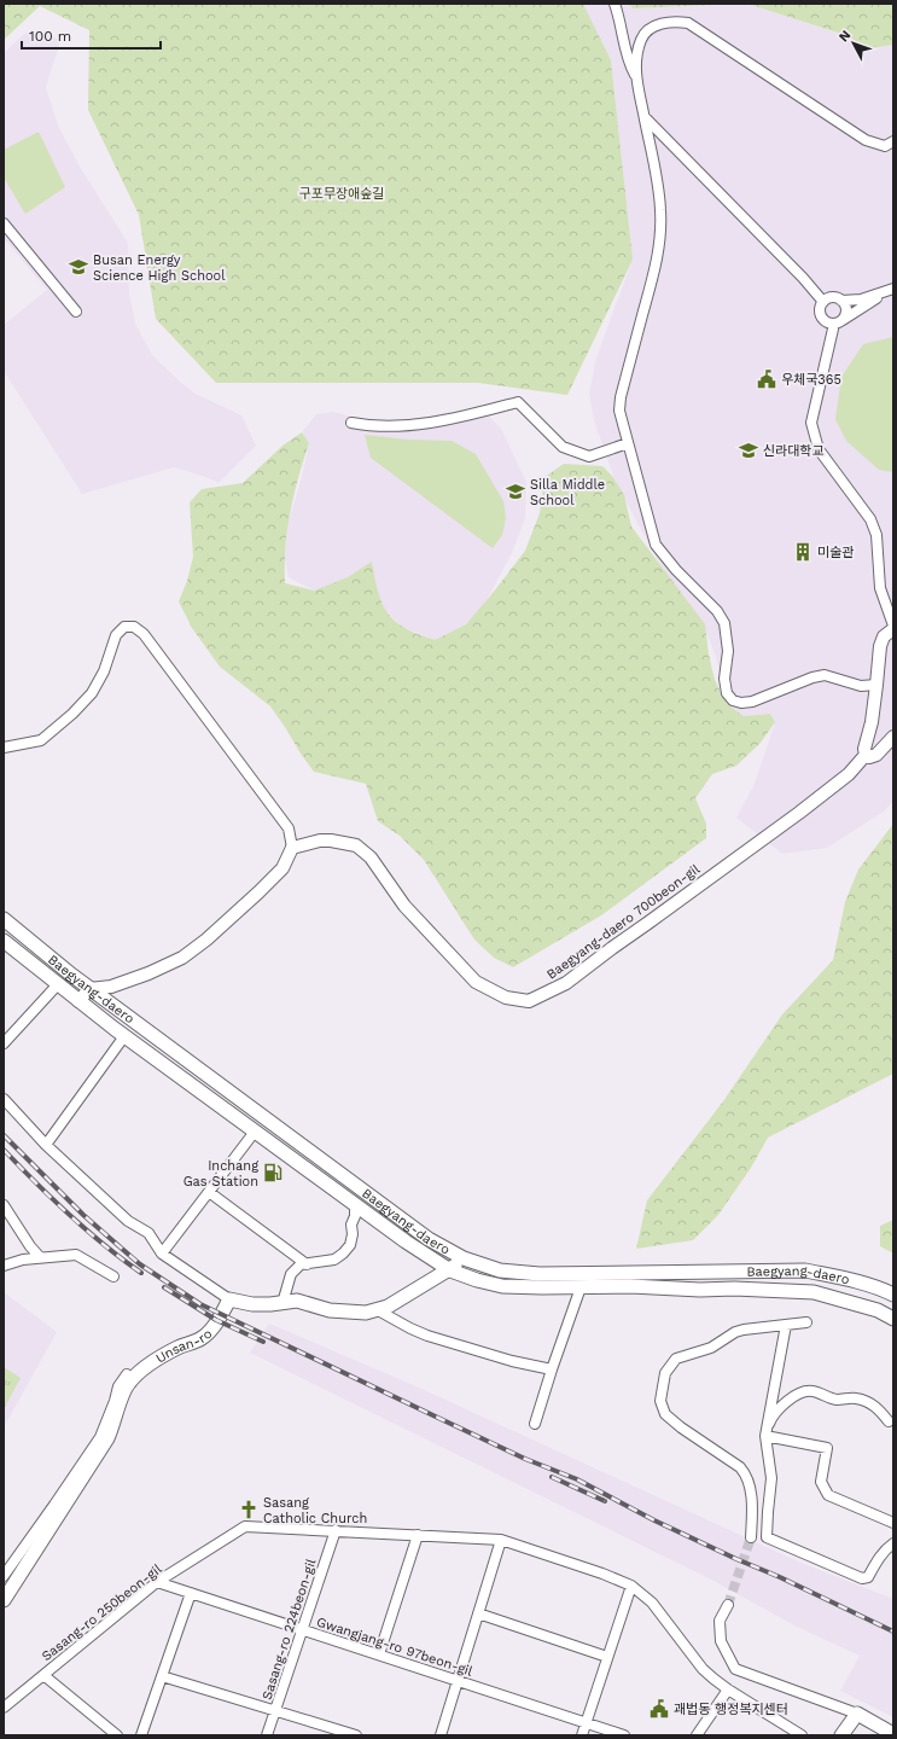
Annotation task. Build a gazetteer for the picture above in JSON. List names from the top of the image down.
{
  "streets": {
    "main road": ["Baegyang-daero", "Unsan-ro"],
    "street": [
      "Baegyang-daero 700beon-gil",
      "Sasang-ro 250beon-gil",
      "Sasang-ro 224beon-gil",
      "Gwangjang-ro 97beon-gil"
    ]
  },
  "crossings": [
    ["Sasang-ro 250beon-gil", "Sasang-ro 224beon-gil"],
    ["Sasang-ro 250beon-gil", "Gwangjang-ro 97beon-gil"],
    ["Sasang-ro 224beon-gil", "Gwangjang-ro 97beon-gil"]
  ],
  "parks": ["구포무장애숲길"],
  "places": {
    "school or university": ["Busan Energy Science High School", "신라대학교", "Silla Middle School"],
    "public building": ["우체국365", "괘법동 행정복지센터"],
    "building": ["미술관"],
    "fuel station": ["Inchang Gas Station"],
    "church": ["Sasang Catholic Church"]
  },
  "scale_bar": "100 m",
  "north": "top left"
}
